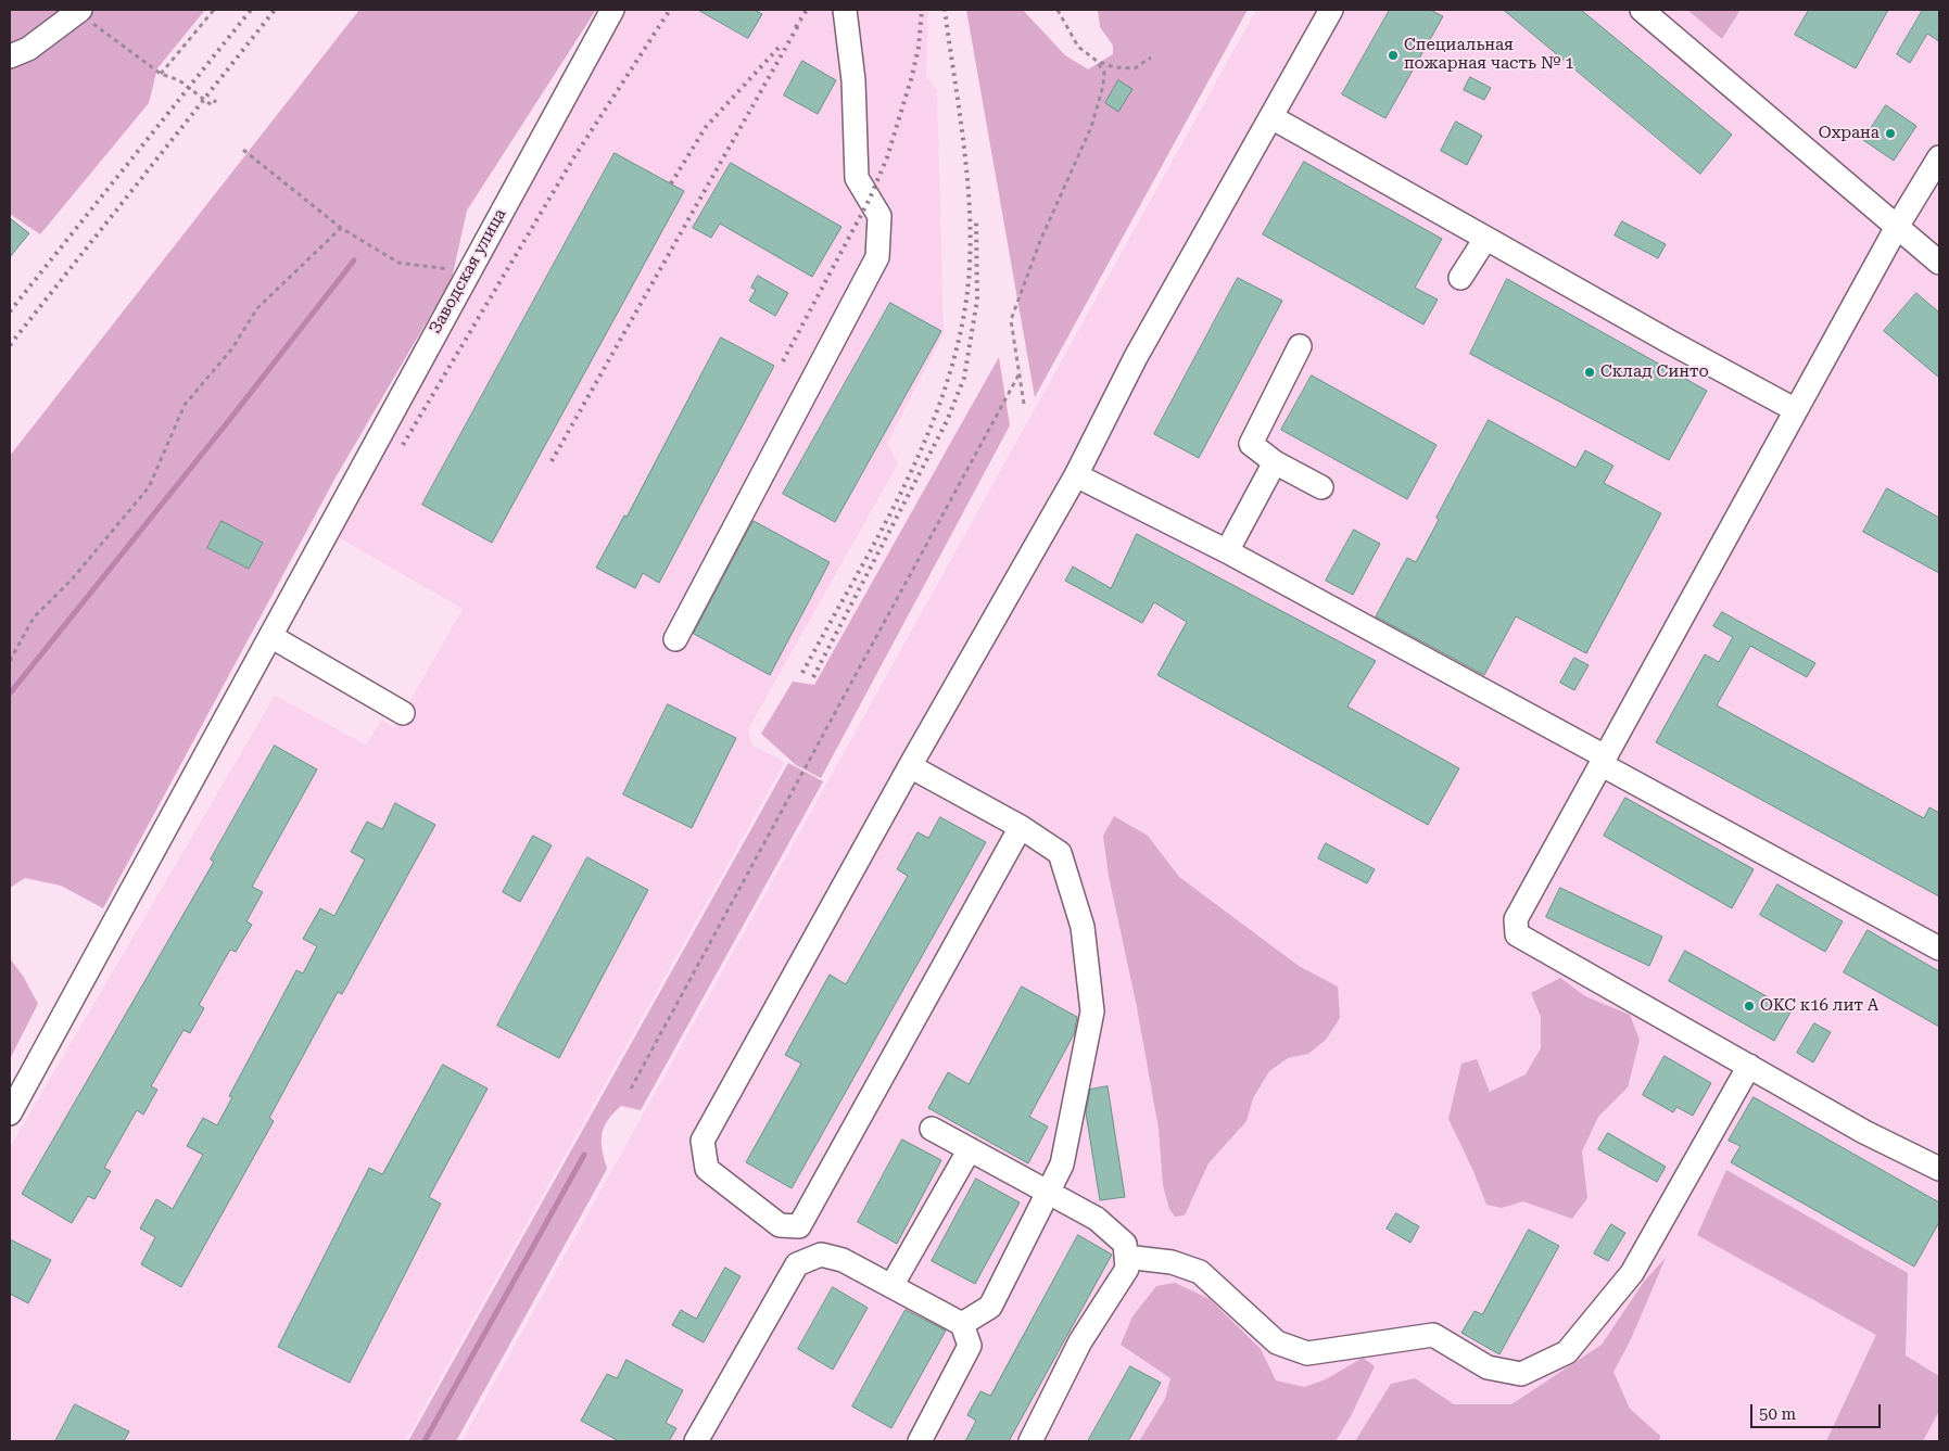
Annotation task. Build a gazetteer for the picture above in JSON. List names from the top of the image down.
{
  "streets": {
    "street": ["Заводская улица"]
  },
  "places": [
    "Специальная пожарная часть № 1",
    "Охрана",
    "Склад Синто",
    "ОКС к16 лит А"
  ],
  "scale_bar": "50 m"
}
